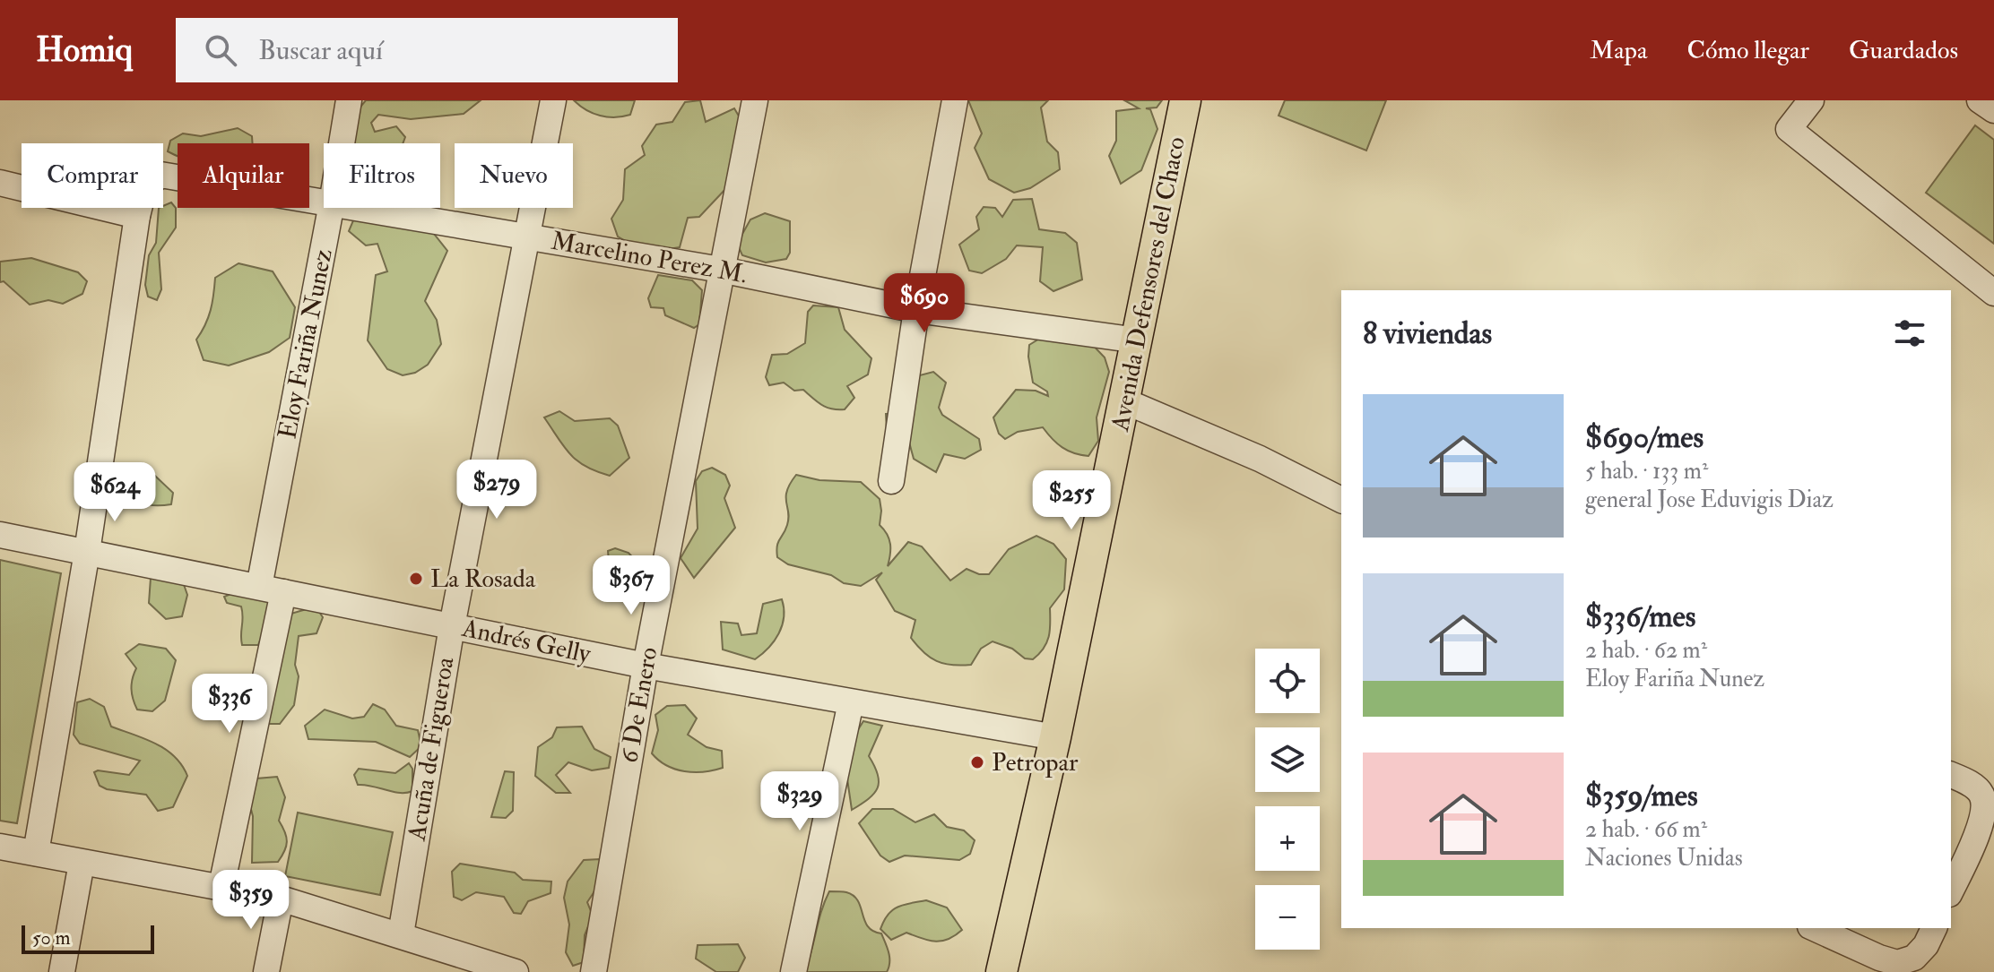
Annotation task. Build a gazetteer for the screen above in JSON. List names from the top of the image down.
{
  "streets": {
    "main road": ["Avenida Defensores del Chaco"],
    "street": [
      "Marcelino Perez M.",
      "Eloy Fariña Nunez",
      "Andrés Gelly",
      "6 De Enero",
      "Acuña de Figueroa"
    ]
  },
  "crossings": [
    ["Marcelino Perez M.", "Avenida Defensores del Chaco"],
    ["Marcelino Perez M.", "6 De Enero"],
    ["Marcelino Perez M.", "Acuña de Figueroa"],
    ["Avenida Defensores del Chaco", "Andrés Gelly"],
    ["Eloy Fariña Nunez", "Andrés Gelly"],
    ["Andrés Gelly", "6 De Enero"],
    ["Andrés Gelly", "Acuña de Figueroa"]
  ],
  "places": ["La Rosada", "Petropar"],
  "scale_bar": "50 m",
  "page": {
    "header": "Homiq",
    "search": "Buscar aquí",
    "nav": ["Mapa", "Cómo llegar", "Guardados"],
    "chip": [
      "Comprar",
      "Alquilar",
      "Filtros",
      "Nuevo"
    ],
    "price": [
      "$690",
      "$279",
      "$624",
      "$255",
      "$367",
      "$336",
      "$329",
      "$359"
    ],
    "heading": "8 viviendas",
    "list": [
      {
        "name": "$690/mes",
        "note": "5 hab. · 133 m² · general Jose Eduvigis Diaz"
      },
      {
        "name": "$336/mes",
        "note": "2 hab. · 62 m² · Eloy Fariña Nunez"
      },
      {
        "name": "$359/mes",
        "note": "2 hab. · 66 m² · Naciones Unidas"
      }
    ],
    "map_buttons": ["+", "−"],
    "scale": "50 m"
  }
}
